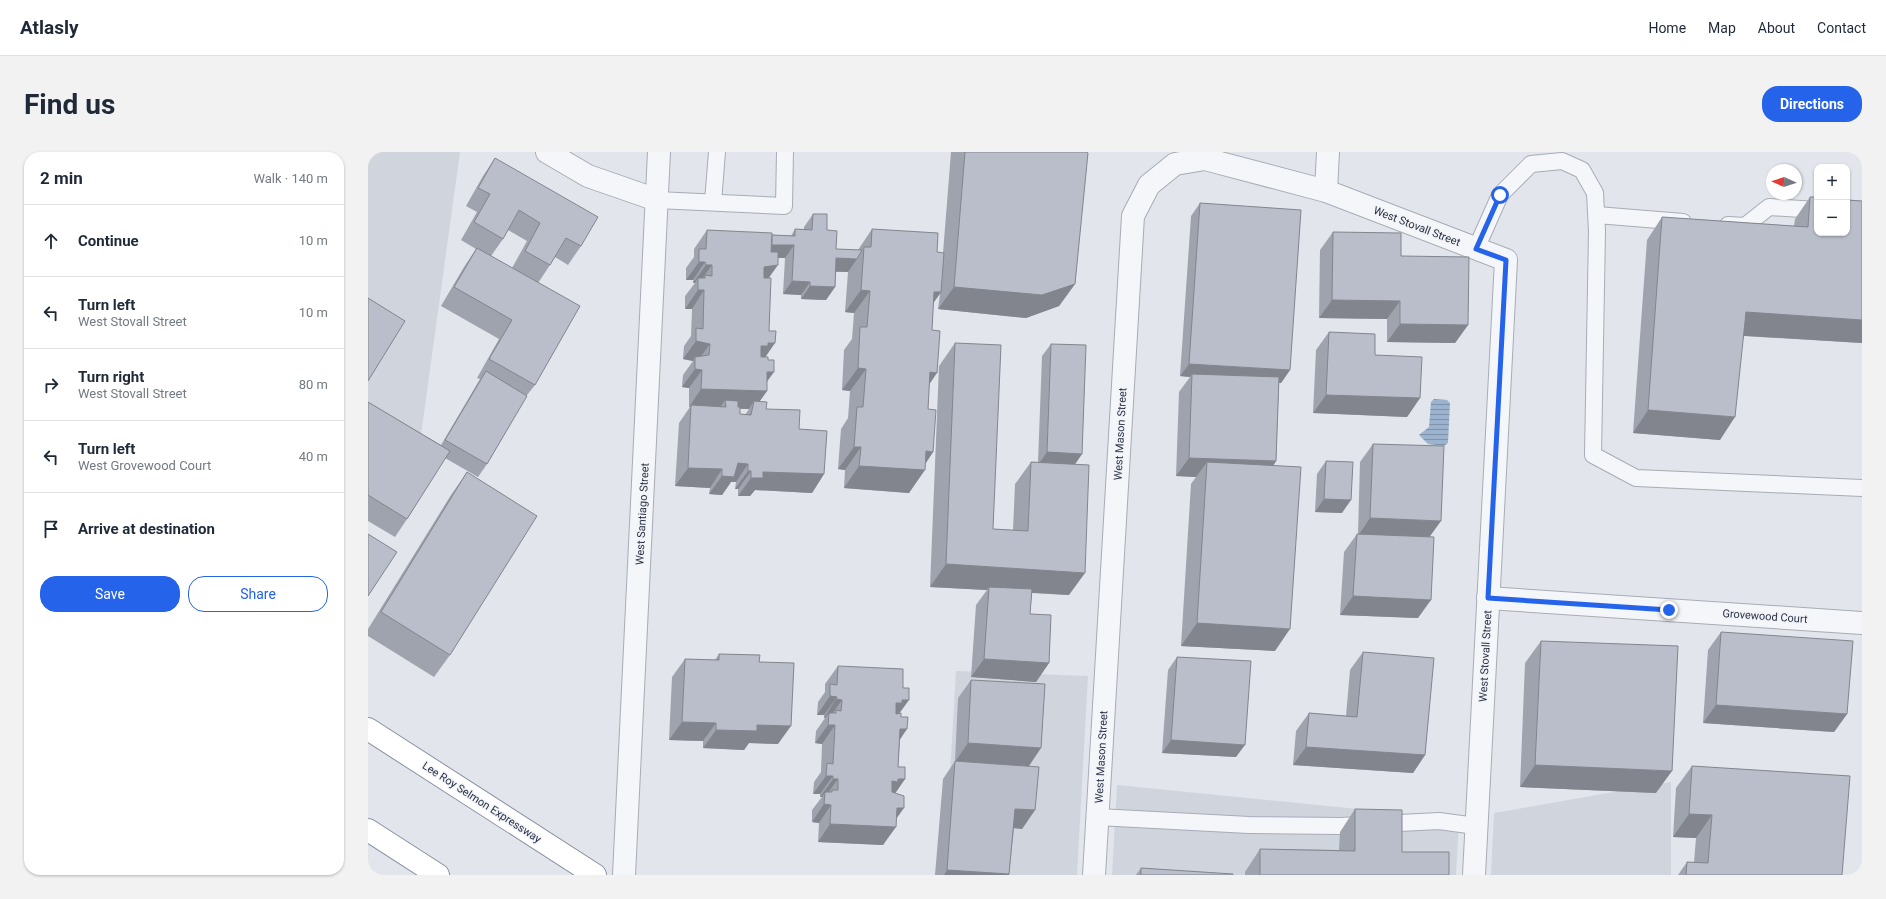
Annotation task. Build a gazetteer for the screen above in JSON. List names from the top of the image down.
{
  "streets": {
    "highway": ["Lee Roy Selmon Expressway"],
    "street": [
      "West Stovall Street",
      "West Mason Street",
      "West Santiago Street",
      "Grovewood Court"
    ]
  },
  "crossings": [
    ["West Stovall Street", "West Mason Street"],
    ["West Stovall Street", "Grovewood Court"]
  ],
  "north": "left",
  "page": {
    "header": "Atlasly",
    "nav": [
      "Home",
      "Map",
      "About",
      "Contact"
    ],
    "buttons": [
      "Directions",
      ["Save", "Share"]
    ],
    "title": "Find us",
    "heading": ["2 min", "Walk · 140 m"],
    "map_buttons": ["+", "−"],
    "list": [
      ["Continue", "10 m"],
      ["Turn left", "West Stovall Street", "10 m"],
      ["Turn right", "West Stovall Street", "80 m"],
      ["Turn left", "West Grovewood Court", "40 m"],
      "Arrive at destination"
    ]
  }
}
